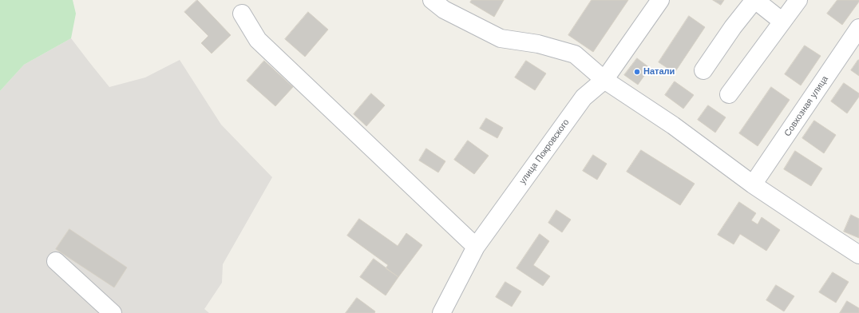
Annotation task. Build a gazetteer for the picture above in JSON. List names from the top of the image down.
{
  "streets": {
    "street": ["Совхозная улица", "улица Покровского"]
  },
  "places": ["Натали"]
}
